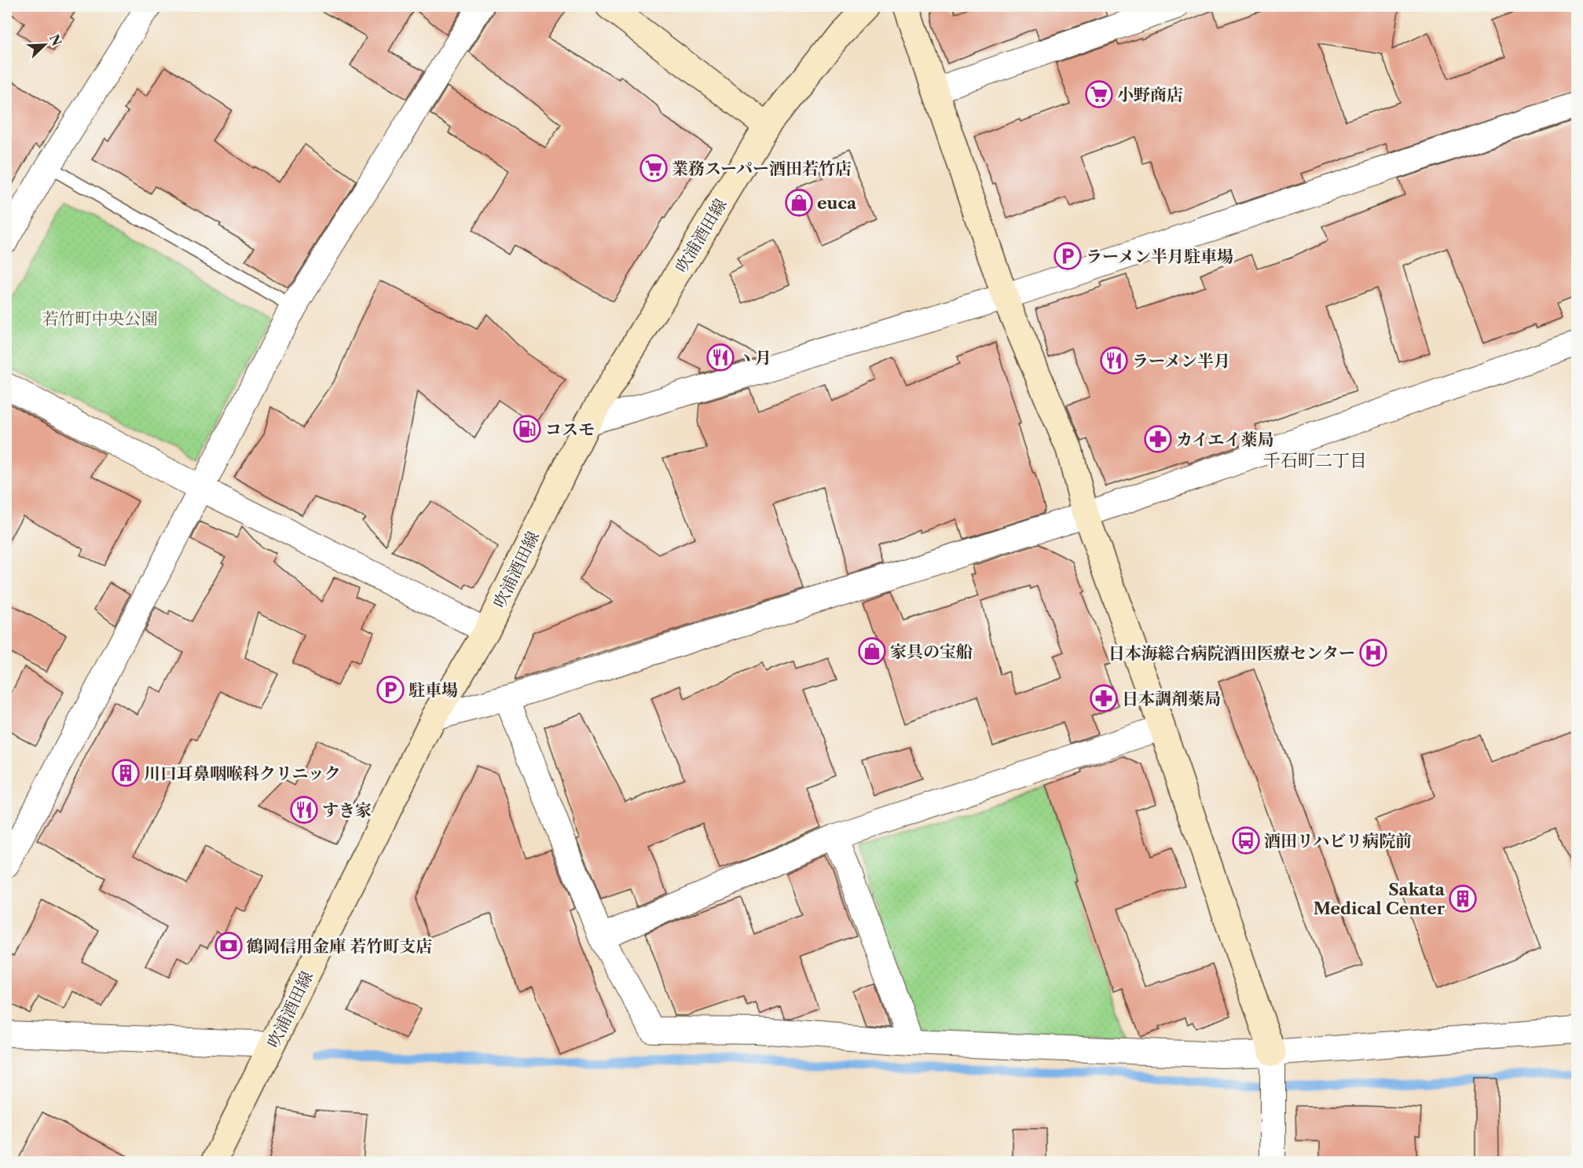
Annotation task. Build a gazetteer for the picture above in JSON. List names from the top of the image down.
{
  "streets": {
    "main road": ["吹浦酒田線"]
  },
  "districts": ["千石町二丁目"],
  "parks": ["若竹町中央公園"],
  "places": {
    "supermarket": ["小野商店", "業務スーパー酒田若竹店"],
    "shop": ["euca", "家具の宝船"],
    "parking": ["ラーメン半月駐車場", "駐車場"],
    "restaurant": ["ヽ月", "ラーメン半月", "すき家"],
    "fuel station": ["コスモ"],
    "pharmacy": ["カイエイ薬局", "日本調剤薬局"],
    "hospital": ["日本海総合病院酒田医療センター"],
    "building": ["川口耳鼻咽喉科クリニック", "Sakata Medical Center"],
    "bus stop": ["酒田リハビリ病院前"],
    "bank": ["鶴岡信用金庫 若竹町支店"]
  },
  "north": "top right"
}
